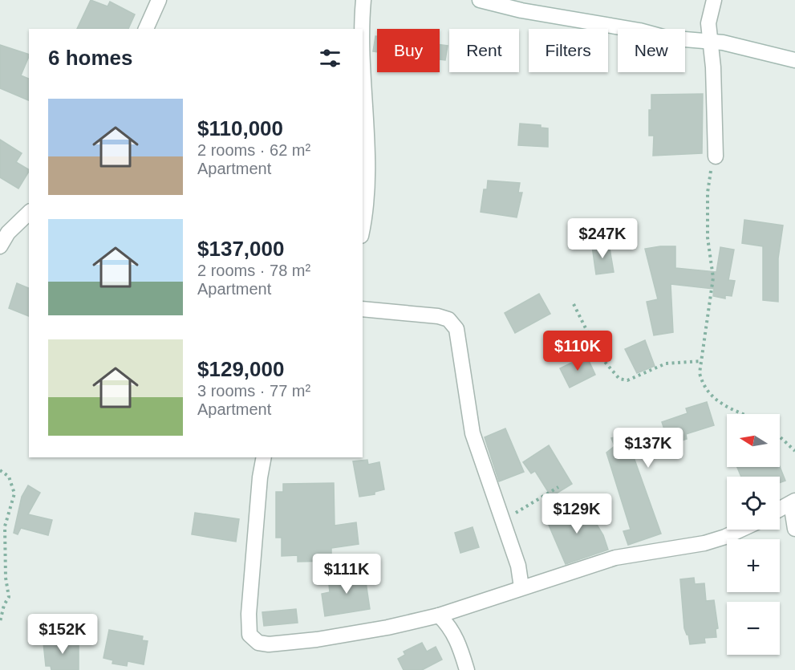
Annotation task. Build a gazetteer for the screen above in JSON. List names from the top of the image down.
{
  "north": "left",
  "page": {
    "chip": [
      "Buy",
      "Rent",
      "Filters",
      "New"
    ],
    "heading": "6 homes",
    "list": [
      {
        "name": "$110,000",
        "note": "2 rooms · 62 m² · Apartment"
      },
      {
        "name": "$137,000",
        "note": "2 rooms · 78 m² · Apartment"
      },
      {
        "name": "$129,000",
        "note": "3 rooms · 77 m² · Apartment"
      }
    ],
    "price": [
      "$247K",
      "$110K",
      "$137K",
      "$129K",
      "$111K",
      "$152K"
    ],
    "map_buttons": ["+", "−"]
  }
}
